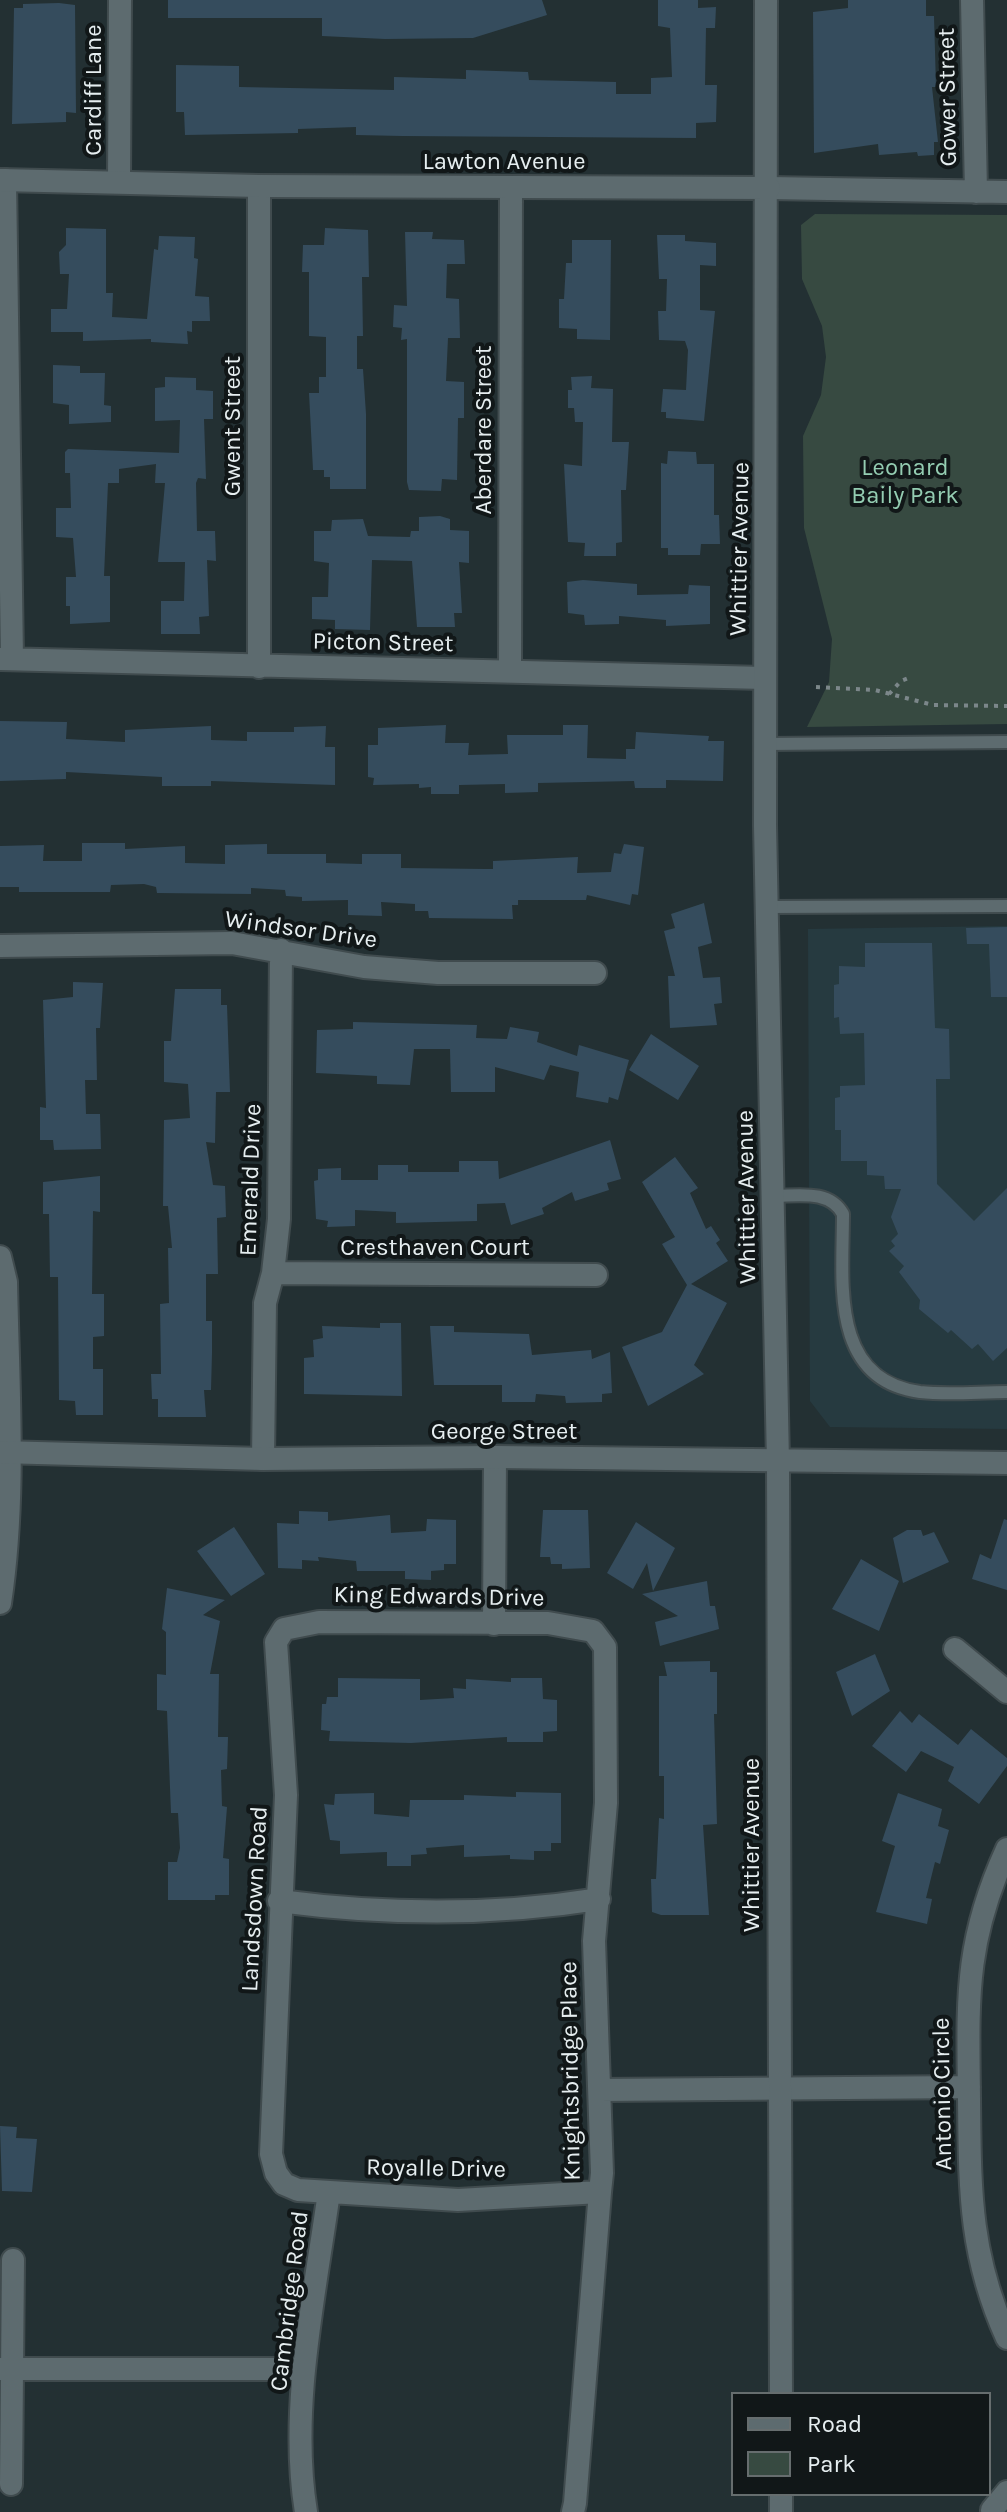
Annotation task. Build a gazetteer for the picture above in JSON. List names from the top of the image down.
{
  "streets": {
    "street": [
      "Cardiff Lane",
      "Gower Street",
      "Lawton Avenue",
      "Gwent Street",
      "Aberdare Street",
      "Whittier Avenue",
      "Picton Street",
      "Windsor Drive",
      "Emerald Drive",
      "Cresthaven Court",
      "George Street",
      "King Edwards Drive",
      "Landsdown Road",
      "Knightsbridge Place",
      "Antonio Circle",
      "Royalle Drive",
      "Cambridge Road"
    ]
  },
  "crossings": [
    ["Cardiff Lane", "Lawton Avenue"],
    ["Gower Street", "Lawton Avenue"],
    ["Lawton Avenue", "Gwent Street"],
    ["Lawton Avenue", "Aberdare Street"],
    ["Lawton Avenue", "Whittier Avenue"],
    ["Gwent Street", "Picton Street"],
    ["Aberdare Street", "Picton Street"],
    ["Whittier Avenue", "Picton Street"],
    ["Whittier Avenue", "George Street"],
    ["Windsor Drive", "Emerald Drive"],
    ["Emerald Drive", "Cresthaven Court"],
    ["Emerald Drive", "George Street"],
    ["King Edwards Drive", "Landsdown Road"],
    ["King Edwards Drive", "Knightsbridge Place"],
    ["Landsdown Road", "Royalle Drive"],
    ["Knightsbridge Place", "Royalle Drive"],
    ["Royalle Drive", "Cambridge Road"]
  ],
  "parks": ["Leonard Baily Park"],
  "legend": ["Road", "Park"]
}
